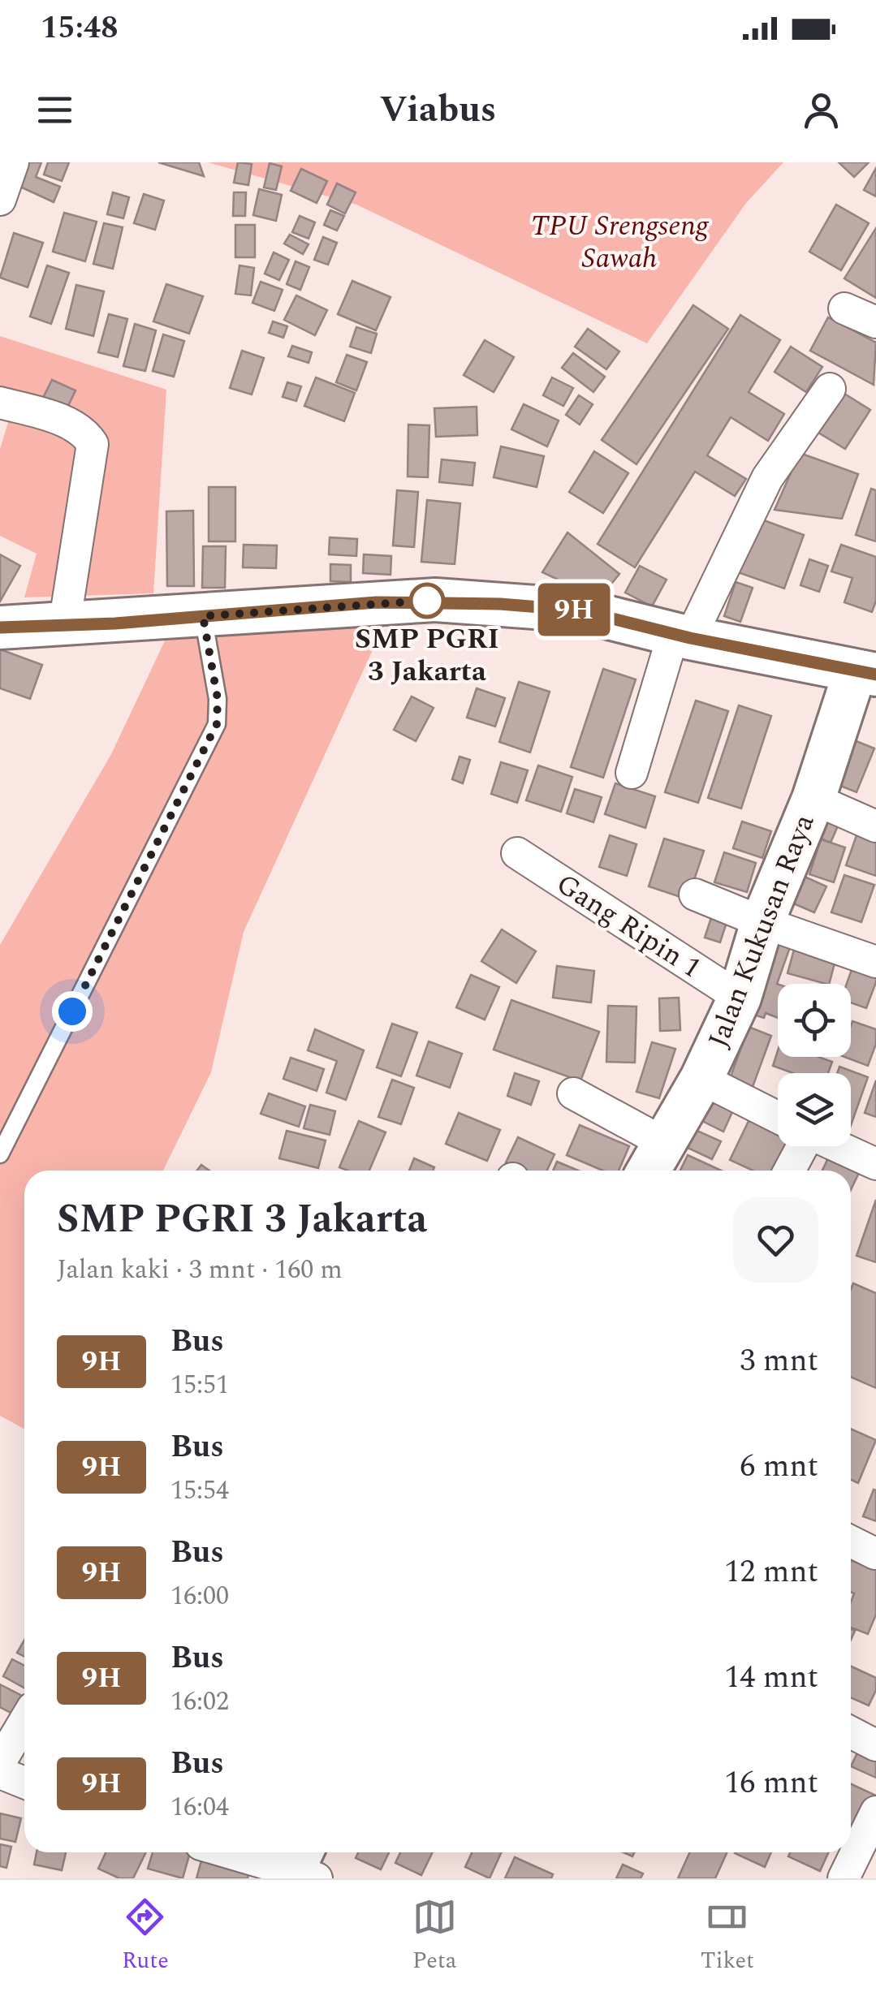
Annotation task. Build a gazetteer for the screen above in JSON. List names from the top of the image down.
{
  "streets": {
    "street": ["Gang Ripin 1", "Jalan Kukusan Raya"]
  },
  "crossings": [
    ["Gang Ripin 1", "Jalan Kukusan Raya"]
  ],
  "parks": ["TPU Srengseng Sawah"],
  "places": ["SMP PGRI 3 Jakarta"],
  "lines": ["bus line 9H"],
  "page": {
    "status": "15:48",
    "header": "Viabus",
    "on_map": "9H",
    "heading": ["SMP PGRI 3 Jakarta", "Jalan kaki · 3 mnt · 160 m"],
    "list": [
      {
        "mark": "9H",
        "name": "Bus",
        "note": "15:51",
        "value": "3 mnt"
      },
      {
        "mark": "9H",
        "name": "Bus",
        "note": "15:54",
        "value": "6 mnt"
      },
      {
        "mark": "9H",
        "name": "Bus",
        "note": "16:00",
        "value": "12 mnt"
      },
      {
        "mark": "9H",
        "name": "Bus",
        "note": "16:02",
        "value": "14 mnt"
      },
      {
        "mark": "9H",
        "name": "Bus",
        "note": "16:04",
        "value": "16 mnt"
      }
    ],
    "tabs": ["Rute", "Peta", "Tiket"]
  }
}
